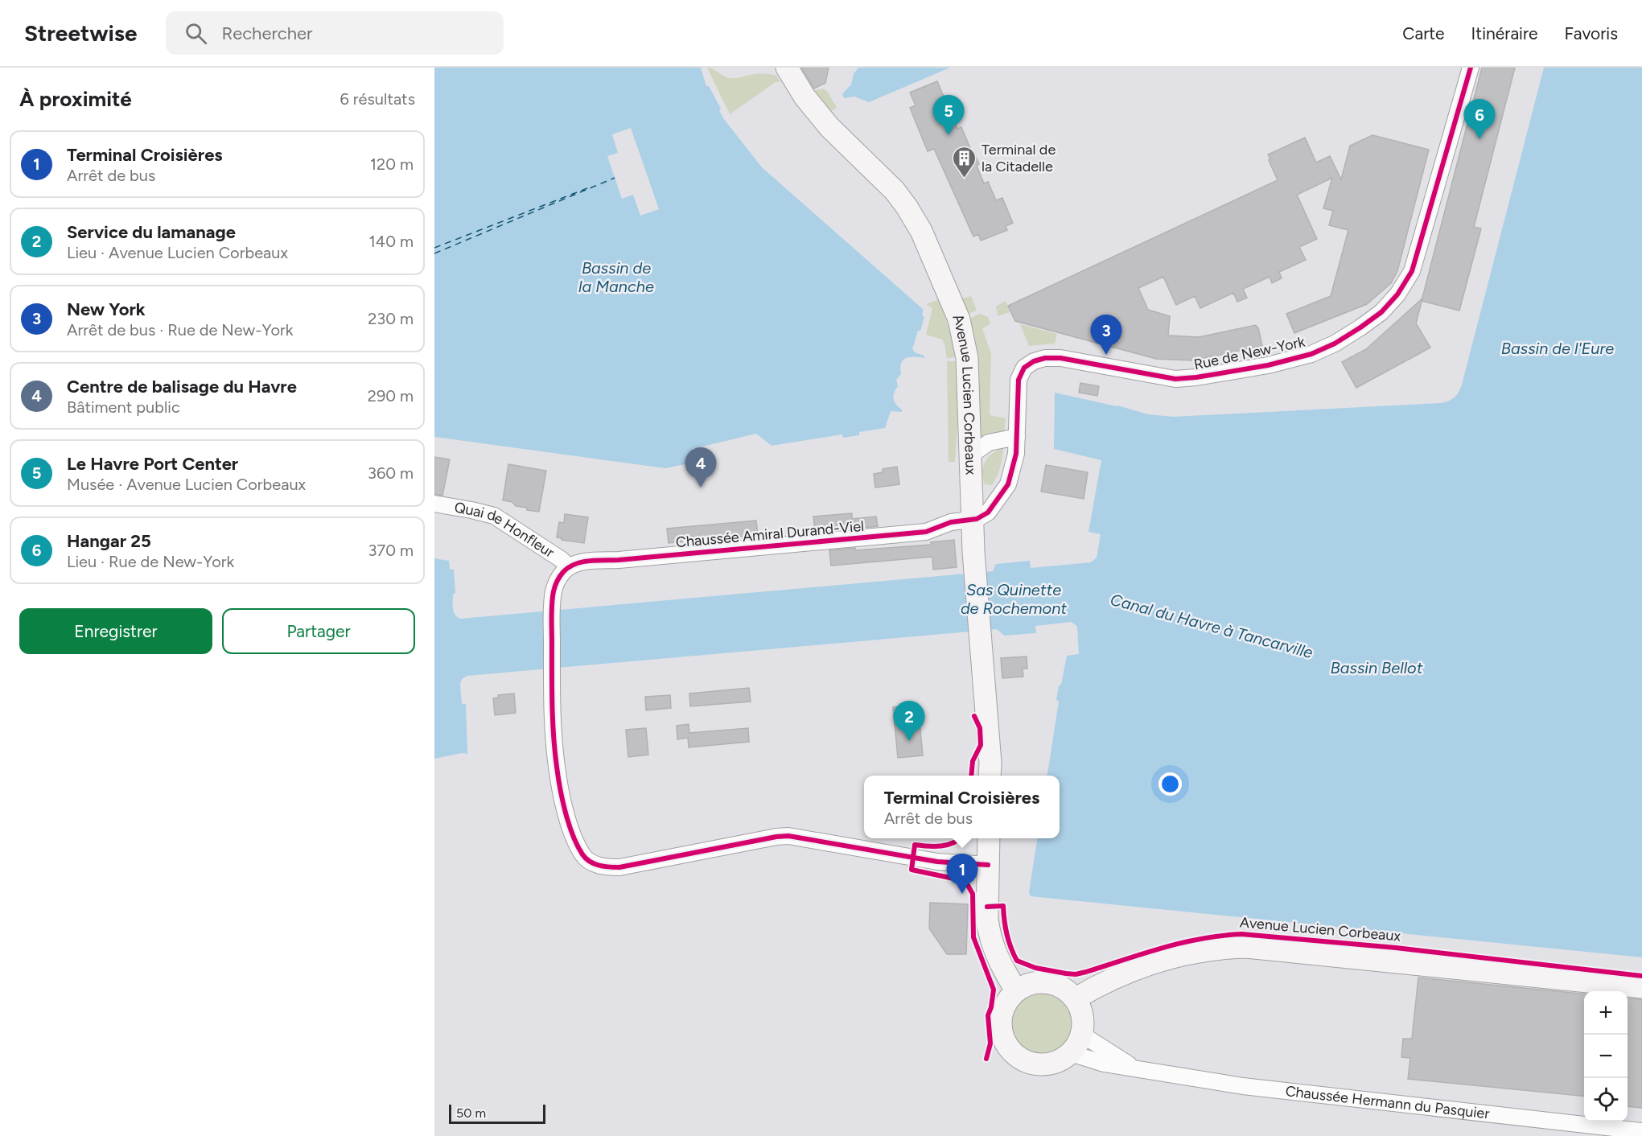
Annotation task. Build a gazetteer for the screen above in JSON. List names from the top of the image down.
{
  "streets": {
    "main road": ["Avenue Lucien Corbeaux"],
    "street": [
      "Rue de New-York",
      "Quai de Honfleur",
      "Chaussée Amiral Durand-Viel",
      "Chaussée Hermann du Pasquier"
    ]
  },
  "crossings": [
    ["Rue de New-York", "Avenue Lucien Corbeaux"],
    ["Rue de New-York", "Chaussée Amiral Durand-Viel"],
    ["Avenue Lucien Corbeaux", "Chaussée Amiral Durand-Viel"],
    ["Avenue Lucien Corbeaux", "Chaussée Hermann du Pasquier"],
    ["Quai de Honfleur", "Chaussée Amiral Durand-Viel"]
  ],
  "water": [
    "Bassin de la Manche",
    "Bassin de l'Eure",
    "Sas Quinette de Rochemont",
    "Canal du Havre à Tancarville",
    "Bassin Bellot"
  ],
  "places": {
    "building": ["Terminal de la Citadelle"]
  },
  "scale_bar": "50 m",
  "page": {
    "header": "Streetwise",
    "search": "Rechercher",
    "nav": ["Carte", "Itinéraire", "Favoris"],
    "heading": ["À proximité", "6 résultats"],
    "pins": [
      "5",
      "6",
      "3",
      "4",
      "2",
      "1"
    ],
    "list": [
      {
        "mark": "1",
        "name": "Terminal Croisières",
        "note": "Arrêt de bus",
        "value": "120 m"
      },
      {
        "mark": "2",
        "name": "Service du lamanage",
        "note": "Lieu · Avenue Lucien Corbeaux",
        "value": "140 m"
      },
      {
        "mark": "3",
        "name": "New York",
        "note": "Arrêt de bus · Rue de New-York",
        "value": "230 m"
      },
      {
        "mark": "4",
        "name": "Centre de balisage du Havre",
        "note": "Bâtiment public",
        "value": "290 m"
      },
      {
        "mark": "5",
        "name": "Le Havre Port Center",
        "note": "Musée · Avenue Lucien Corbeaux",
        "value": "360 m"
      },
      {
        "mark": "6",
        "name": "Hangar 25",
        "note": "Lieu · Rue de New-York",
        "value": "370 m"
      }
    ],
    "buttons": ["Enregistrer", "Partager"],
    "popup": ["Terminal Croisières", "Arrêt de bus"],
    "map_buttons": ["+", "−"],
    "scale": "50 m"
  }
}
